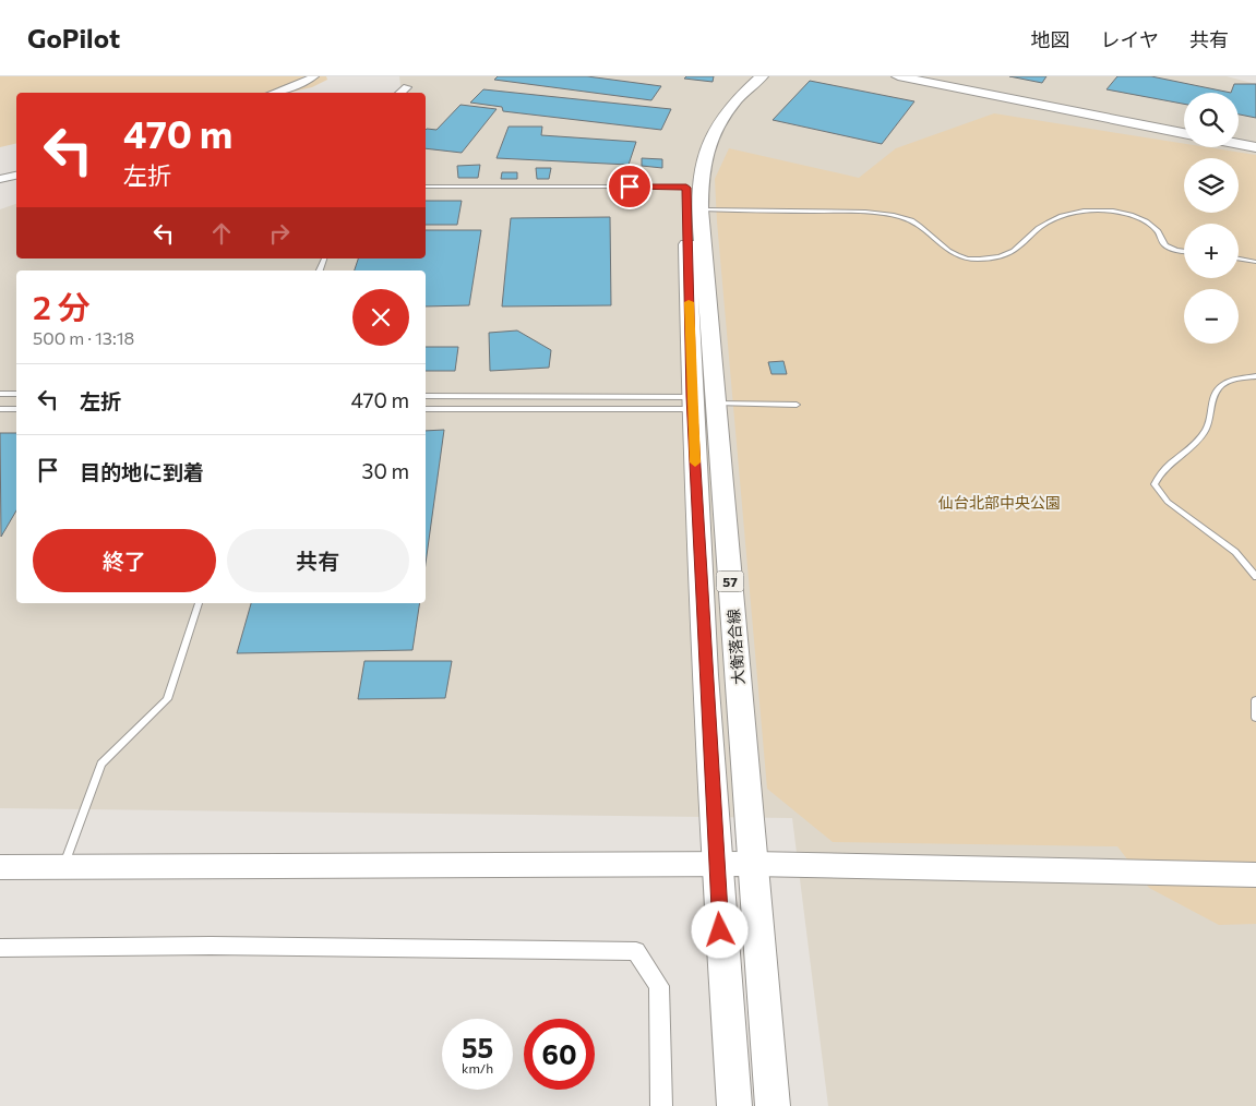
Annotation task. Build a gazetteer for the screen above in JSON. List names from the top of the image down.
{
  "streets": {
    "main road": ["57", "大衡落合線"]
  },
  "parks": ["仙台北部中央公園"],
  "page": {
    "header": "GoPilot",
    "nav": ["地図", "レイヤ", "共有"],
    "map_buttons": ["+", "−"],
    "turn": ["470 m", "左折"],
    "heading": ["2 分", "500 m · 13:18"],
    "list": [
      {
        "name": "左折",
        "value": "470 m"
      },
      {
        "name": "目的地に到着",
        "value": "30 m"
      }
    ],
    "buttons": ["終了", "共有"],
    "speed": "55 km/h",
    "limit": "60"
  }
}
